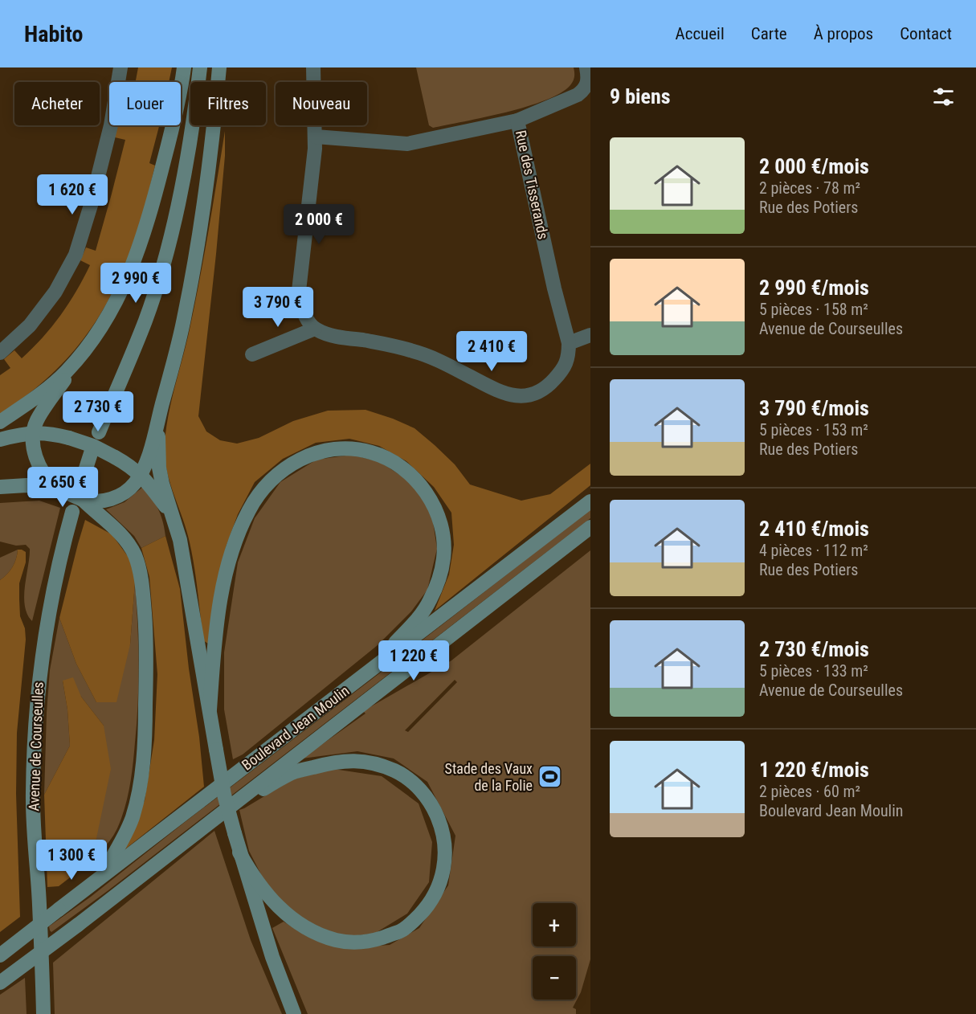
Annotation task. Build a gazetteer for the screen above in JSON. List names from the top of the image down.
{
  "streets": {
    "main road": ["Boulevard Jean Moulin", "Avenue de Courseulles"],
    "street": ["Rue des Tisserands"]
  },
  "places": {
    "sports": ["Stade des Vaux de la Folie"]
  },
  "page": {
    "header": "Habito",
    "nav": [
      "Accueil",
      "Carte",
      "À propos",
      "Contact"
    ],
    "heading": "9 biens",
    "chip": [
      "Acheter",
      "Louer",
      "Filtres",
      "Nouveau"
    ],
    "list": [
      {
        "name": "2 000 €/mois",
        "note": "2 pièces · 78 m² · Rue des Potiers"
      },
      {
        "name": "2 990 €/mois",
        "note": "5 pièces · 158 m² · Avenue de Courseulles"
      },
      {
        "name": "3 790 €/mois",
        "note": "5 pièces · 153 m² · Rue des Potiers"
      },
      {
        "name": "2 410 €/mois",
        "note": "4 pièces · 112 m² · Rue des Potiers"
      },
      {
        "name": "2 730 €/mois",
        "note": "5 pièces · 133 m² · Avenue de Courseulles"
      },
      {
        "name": "1 220 €/mois",
        "note": "2 pièces · 60 m² · Boulevard Jean Moulin"
      }
    ],
    "price": [
      "1 620 €",
      "2 000 €",
      "2 990 €",
      "3 790 €",
      "2 410 €",
      "2 730 €",
      "2 650 €",
      "1 220 €",
      "1 300 €"
    ],
    "map_buttons": ["+", "−"]
  }
}
